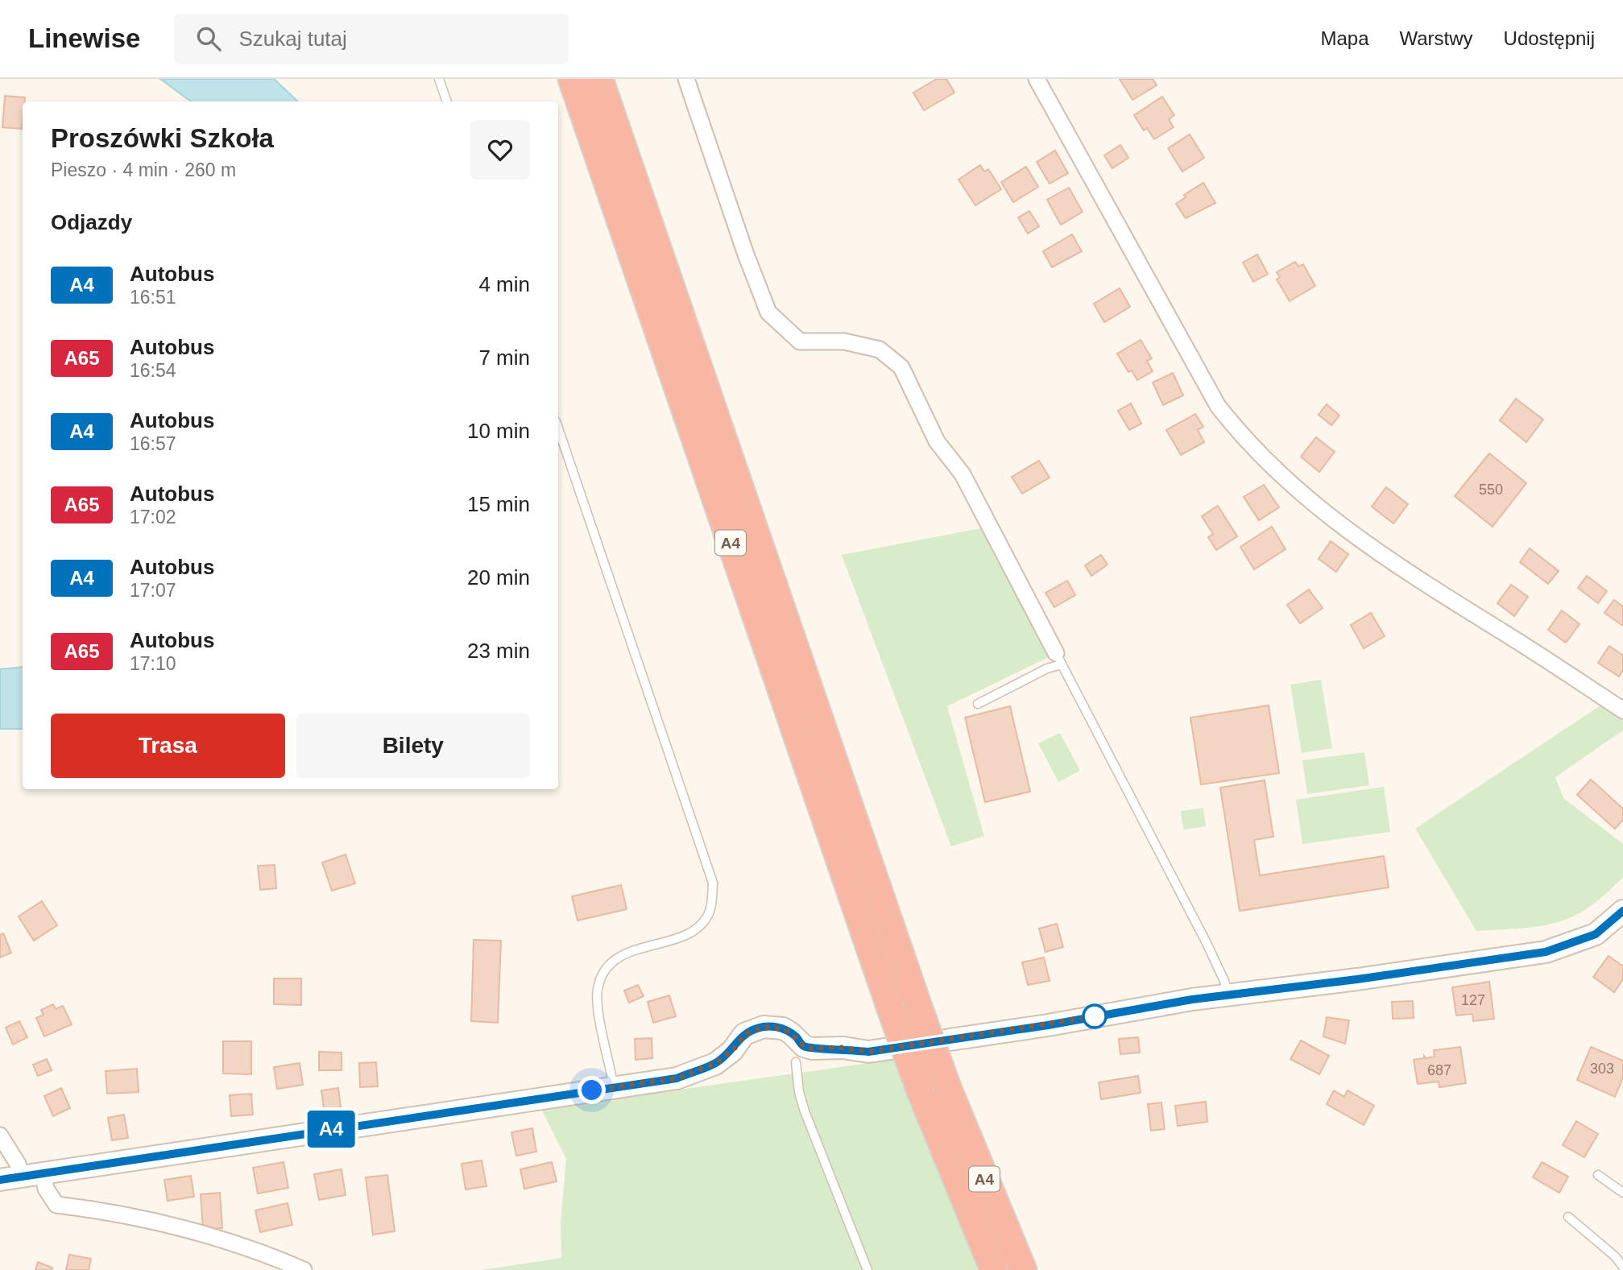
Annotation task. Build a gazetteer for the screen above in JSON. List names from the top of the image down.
{
  "streets": {
    "highway": ["A4"]
  },
  "lines": ["bus line A4"],
  "house_numbers": [
    "550",
    "127",
    "303",
    "687"
  ],
  "page": {
    "header": "Linewise",
    "search": "Szukaj tutaj",
    "nav": ["Mapa", "Warstwy", "Udostępnij"],
    "on_map": "A4",
    "heading": [
      ["Proszówki Szkoła", "Pieszo · 4 min · 260 m"],
      "Odjazdy"
    ],
    "list": [
      {
        "mark": "A4",
        "name": "Autobus",
        "note": "16:51",
        "value": "4 min"
      },
      {
        "mark": "A65",
        "name": "Autobus",
        "note": "16:54",
        "value": "7 min"
      },
      {
        "mark": "A4",
        "name": "Autobus",
        "note": "16:57",
        "value": "10 min"
      },
      {
        "mark": "A65",
        "name": "Autobus",
        "note": "17:02",
        "value": "15 min"
      },
      {
        "mark": "A4",
        "name": "Autobus",
        "note": "17:07",
        "value": "20 min"
      },
      {
        "mark": "A65",
        "name": "Autobus",
        "note": "17:10",
        "value": "23 min"
      }
    ],
    "buttons": ["Trasa", "Bilety"]
  }
}
